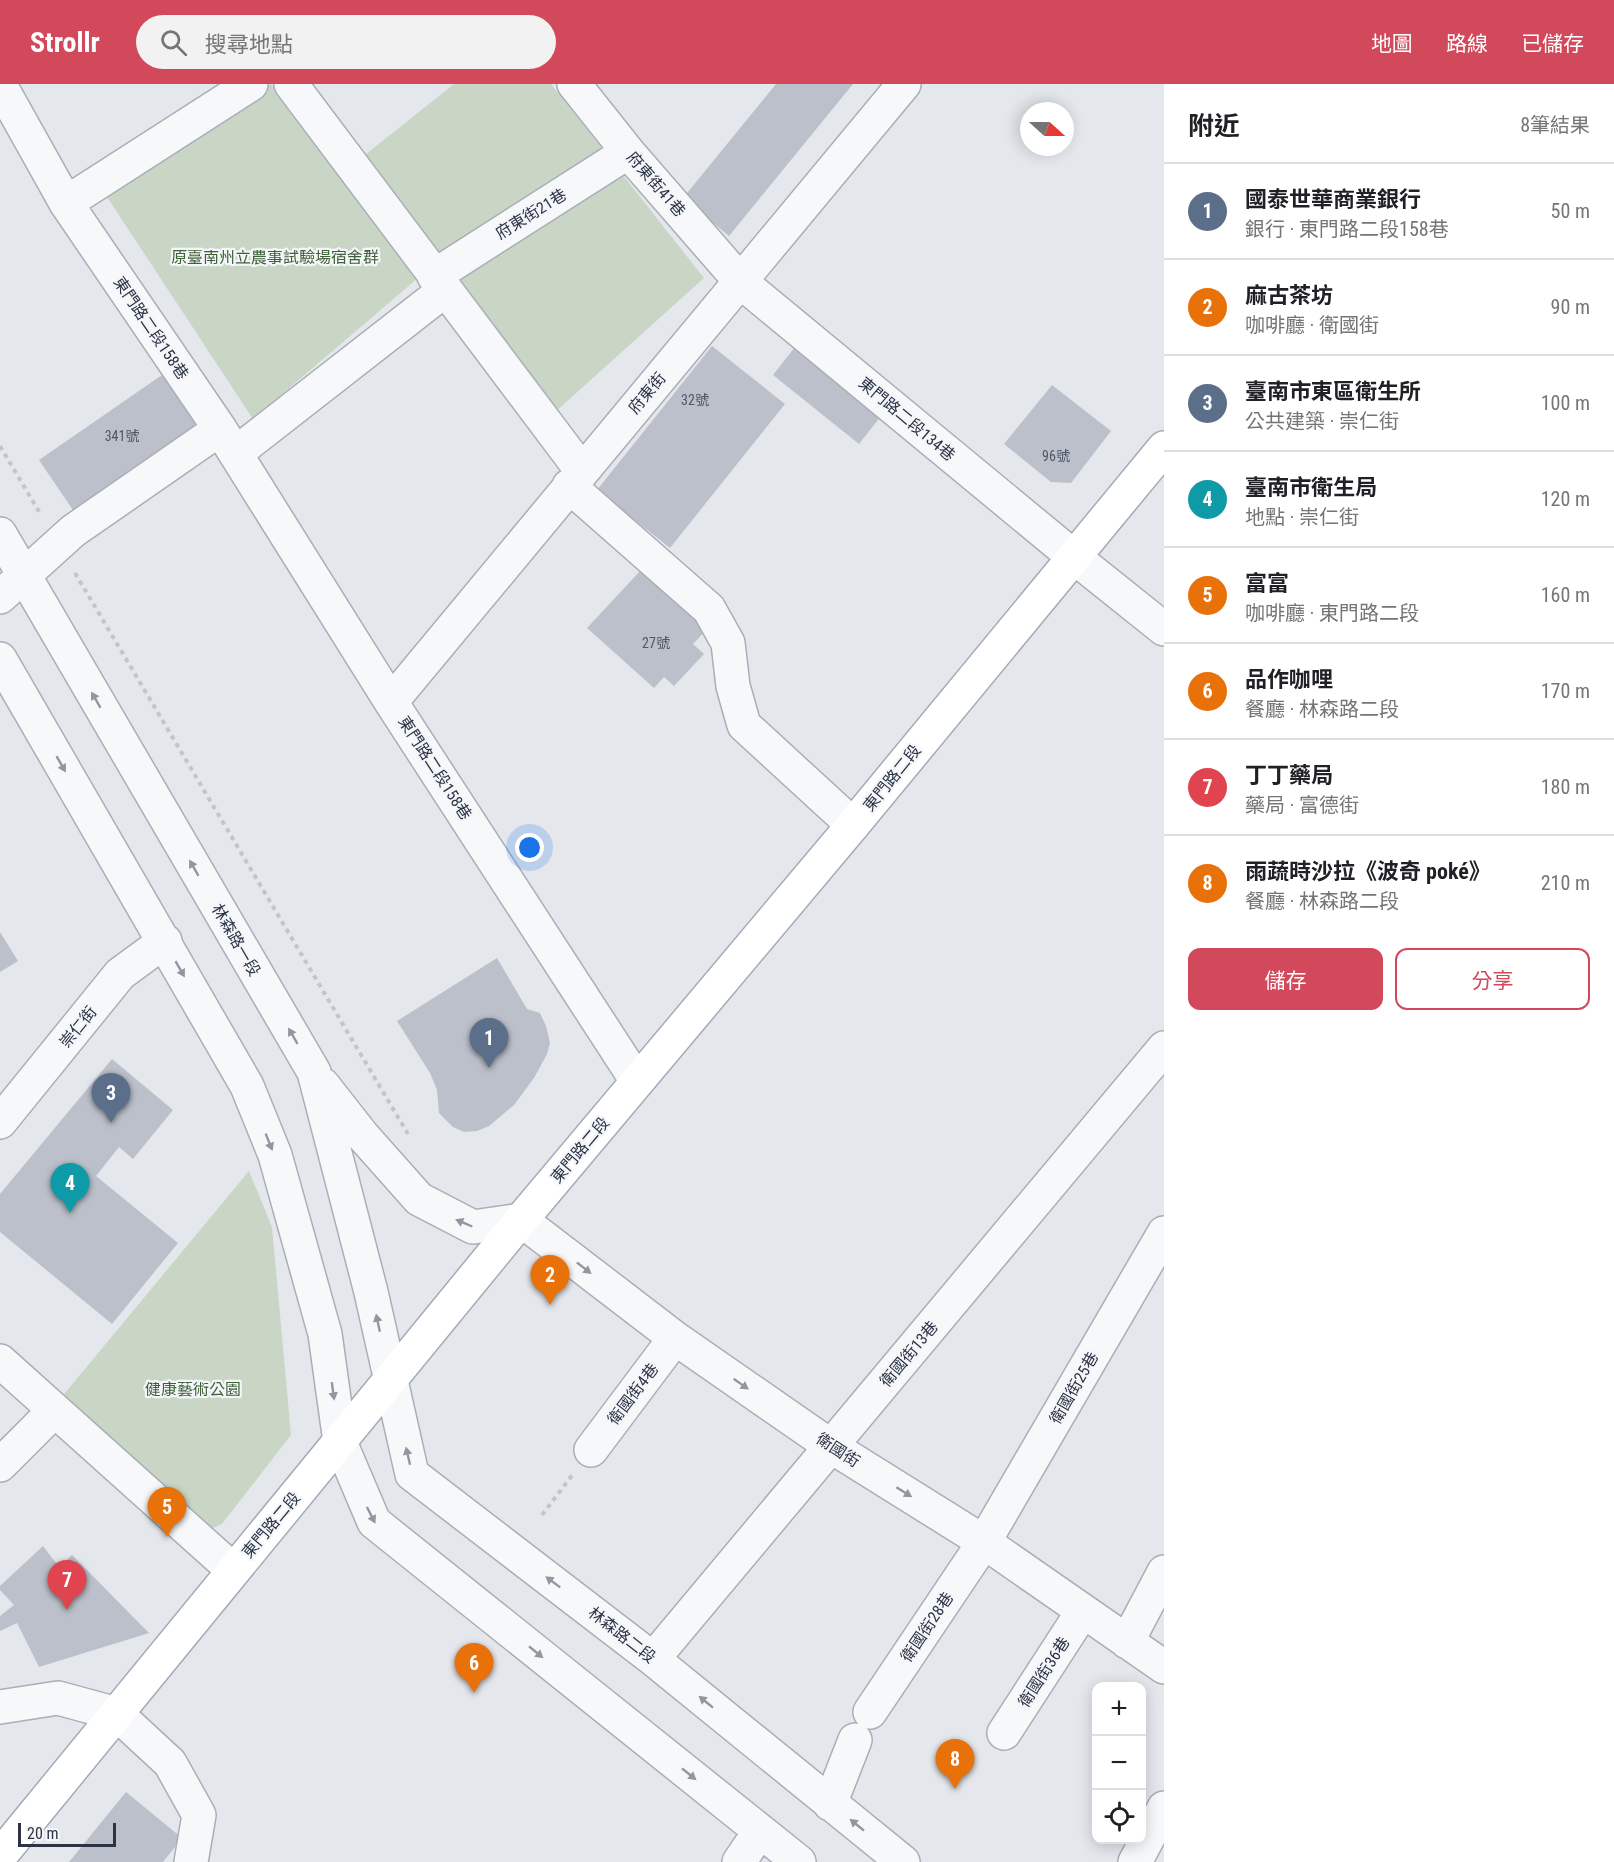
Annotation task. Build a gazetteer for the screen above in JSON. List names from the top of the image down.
{
  "streets": {
    "main road": ["東門路二段"],
    "street": [
      "府東街41巷",
      "府東街21巷",
      "東門路二段158巷",
      "府東街",
      "東門路二段134巷",
      "林森路一段",
      "崇仁街",
      "衛國街13巷",
      "衛國街25巷",
      "衛國街4巷",
      "衛國街",
      "衛國街28巷",
      "林森路二段",
      "衛國街36巷"
    ]
  },
  "crossings": [
    ["府東街41巷", "府東街21巷"],
    ["府東街41巷", "府東街"],
    ["府東街41巷", "東門路二段134巷"],
    ["東門路二段158巷", "府東街"],
    ["東門路二段158巷", "東門路二段"],
    ["府東街", "東門路二段134巷"],
    ["東門路二段134巷", "東門路二段"],
    ["東門路二段", "林森路一段"],
    ["東門路二段", "衛國街"],
    ["東門路二段", "林森路二段"],
    ["林森路一段", "林森路二段"],
    ["衛國街13巷", "衛國街"],
    ["衛國街13巷", "林森路二段"],
    ["衛國街25巷", "衛國街"],
    ["衛國街25巷", "衛國街28巷"],
    ["衛國街4巷", "衛國街"],
    ["衛國街", "衛國街28巷"],
    ["衛國街", "衛國街36巷"],
    ["衛國街28巷", "林森路二段"]
  ],
  "one_way": ["衛國街"],
  "parks": ["原臺南州立農事試驗場宿舍群", "健康藝術公園"],
  "house_numbers": [
    "32號",
    "341號",
    "96號",
    "27號"
  ],
  "scale_bar": "20 m",
  "north": "right",
  "page": {
    "header": "Strollr",
    "search": "搜尋地點",
    "nav": ["地圖", "路線", "已儲存"],
    "heading": ["附近", "8筆結果"],
    "list": [
      {
        "mark": "1",
        "name": "國泰世華商業銀行",
        "note": "銀行 · 東門路二段158巷",
        "value": "50 m"
      },
      {
        "mark": "2",
        "name": "麻古茶坊",
        "note": "咖啡廳 · 衛國街",
        "value": "90 m"
      },
      {
        "mark": "3",
        "name": "臺南市東區衛生所",
        "note": "公共建築 · 崇仁街",
        "value": "100 m"
      },
      {
        "mark": "4",
        "name": "臺南市衛生局",
        "note": "地點 · 崇仁街",
        "value": "120 m"
      },
      {
        "mark": "5",
        "name": "富富",
        "note": "咖啡廳 · 東門路二段",
        "value": "160 m"
      },
      {
        "mark": "6",
        "name": "品作咖哩",
        "note": "餐廳 · 林森路二段",
        "value": "170 m"
      },
      {
        "mark": "7",
        "name": "丁丁藥局",
        "note": "藥局 · 富德街",
        "value": "180 m"
      },
      {
        "mark": "8",
        "name": "雨蔬時沙拉《波奇 poké》",
        "note": "餐廳 · 林森路二段",
        "value": "210 m"
      }
    ],
    "buttons": ["儲存", "分享"],
    "pins": [
      "1",
      "3",
      "4",
      "2",
      "5",
      "7",
      "6",
      "8"
    ],
    "map_buttons": ["+", "−"],
    "scale": "20 m"
  }
}
